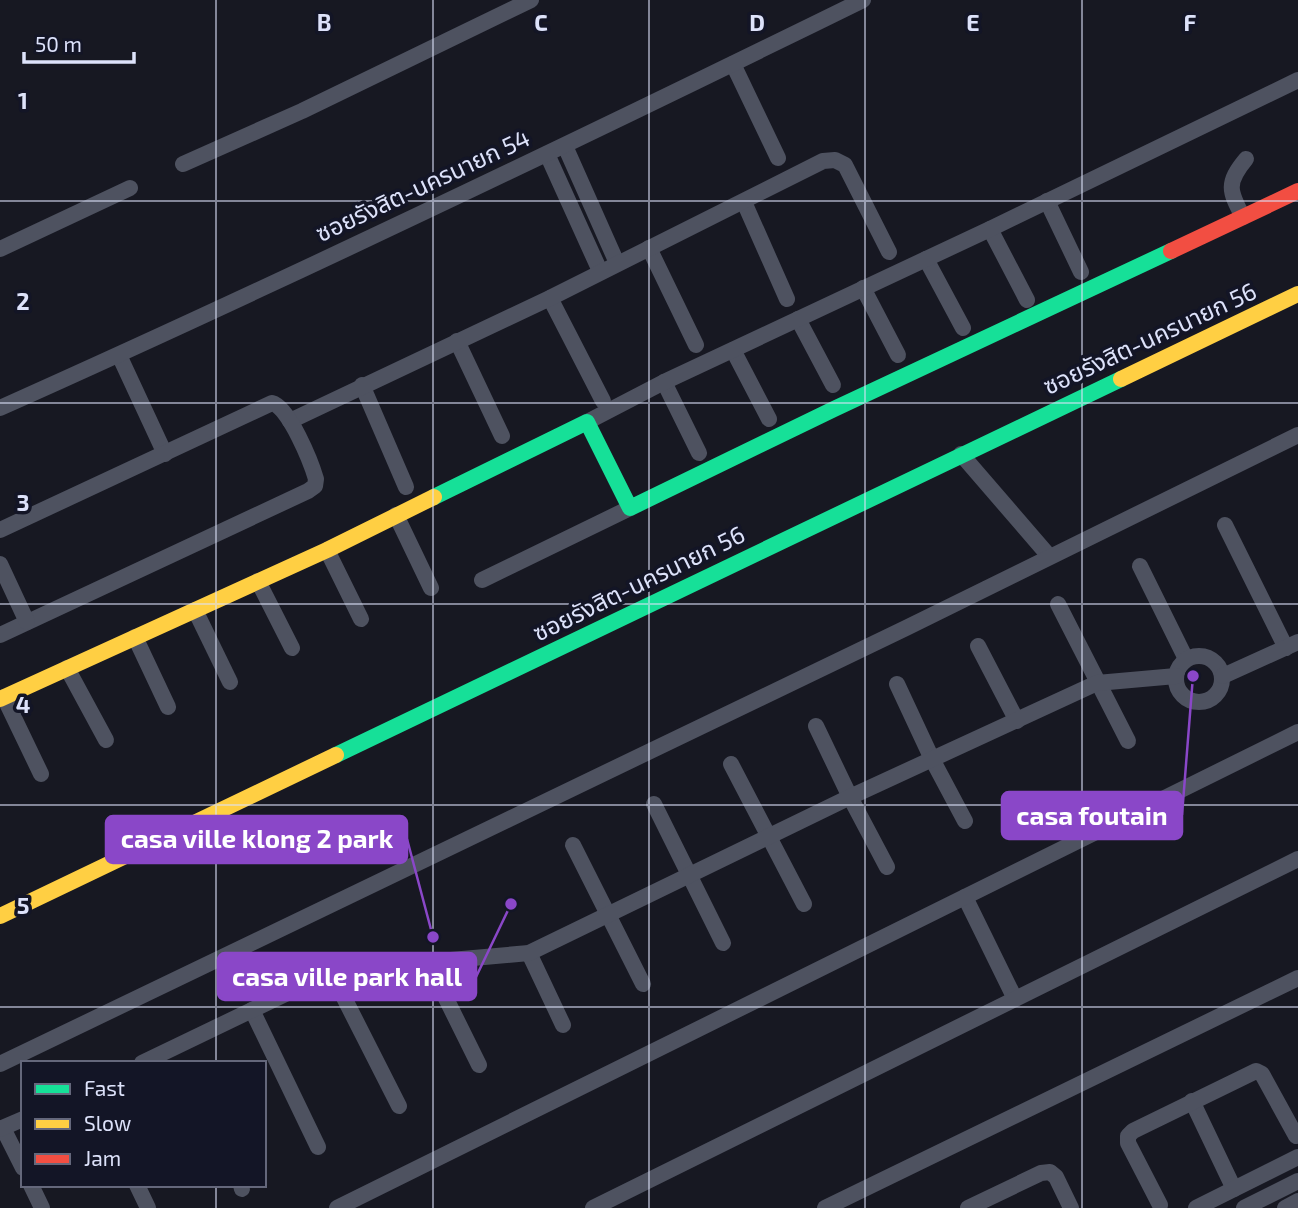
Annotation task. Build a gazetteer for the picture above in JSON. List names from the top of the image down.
{
  "streets": {
    "street": ["ซอยรังสิต-นครนายก 54", "ซอยรังสิต-นครนายก 56"]
  },
  "places": ["casa foutain", "casa ville park hall", "casa ville klong 2 park"],
  "legend": ["Fast", "Slow", "Jam"],
  "scale_bar": "50 m",
  "grid": {
    "columns": [
      "B",
      "C",
      "D",
      "E",
      "F"
    ],
    "rows": [
      "1",
      "2",
      "3",
      "4",
      "5"
    ]
  }
}
